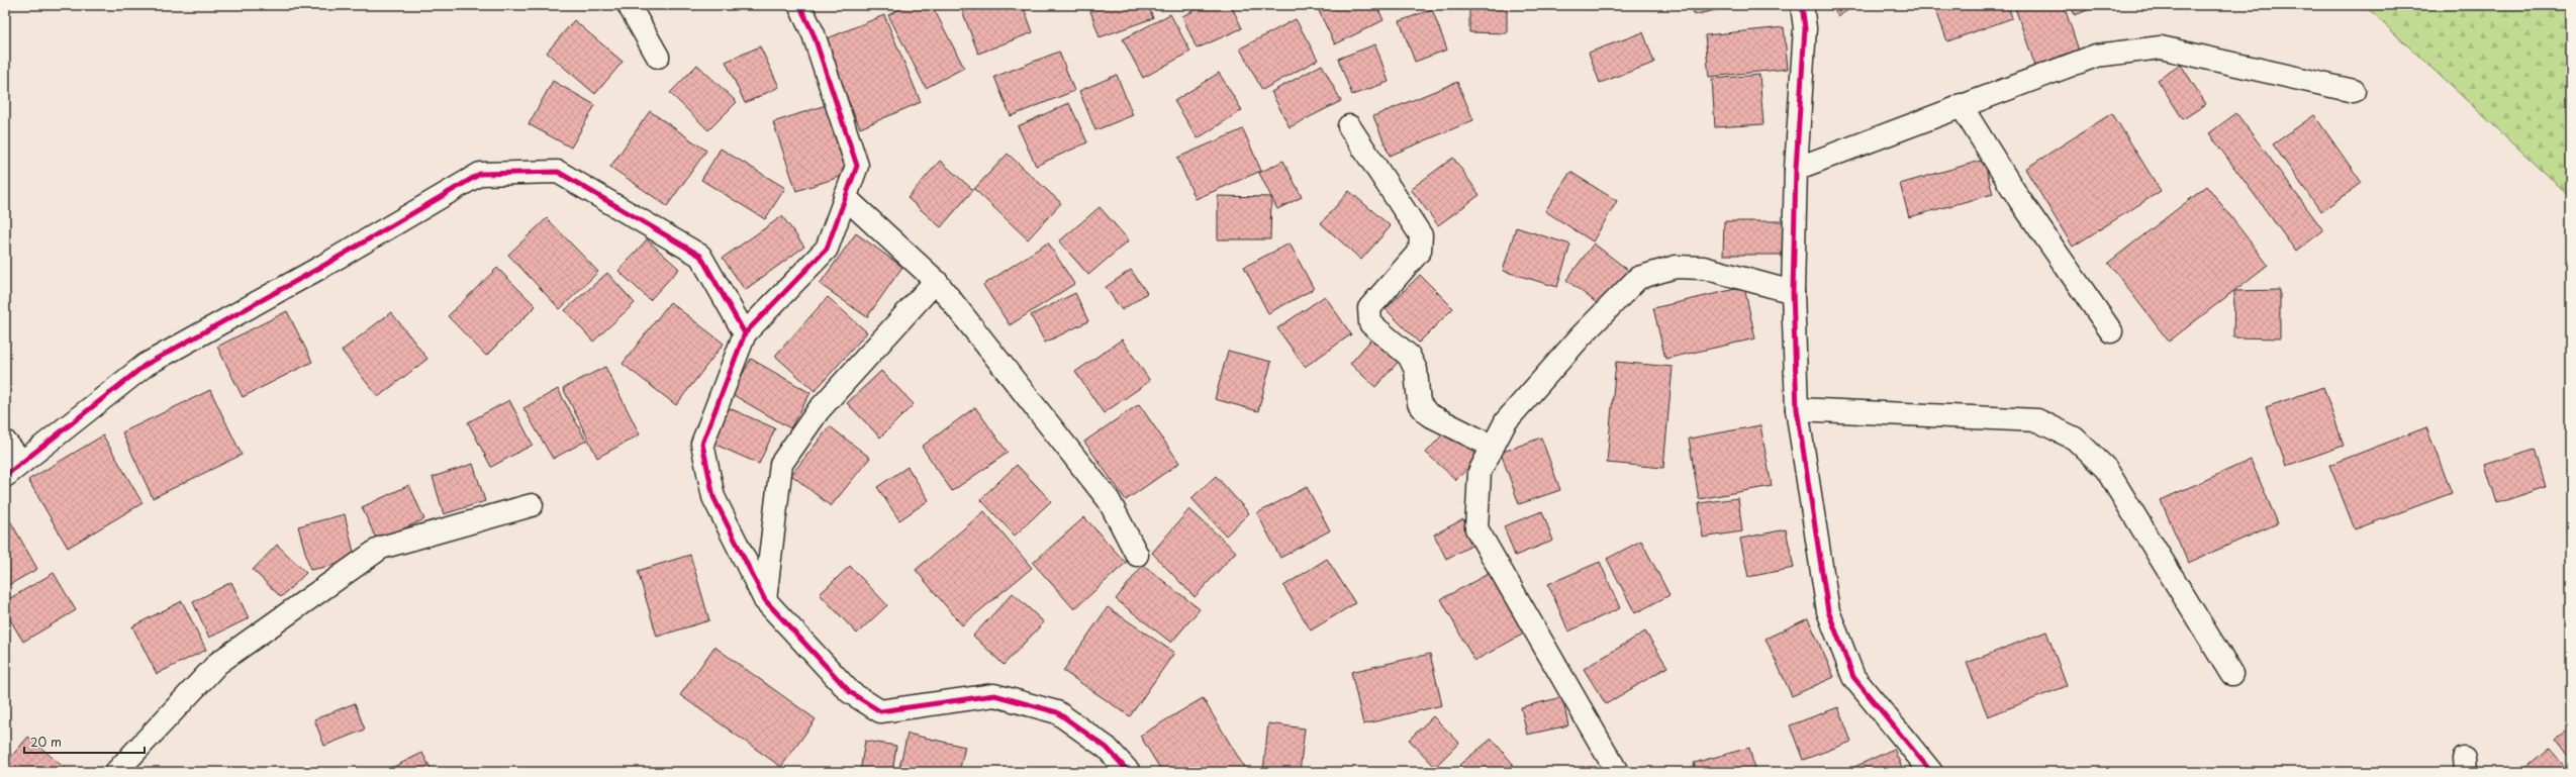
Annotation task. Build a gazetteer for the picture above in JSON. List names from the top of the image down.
{
  "scale_bar": "20 m"
}
